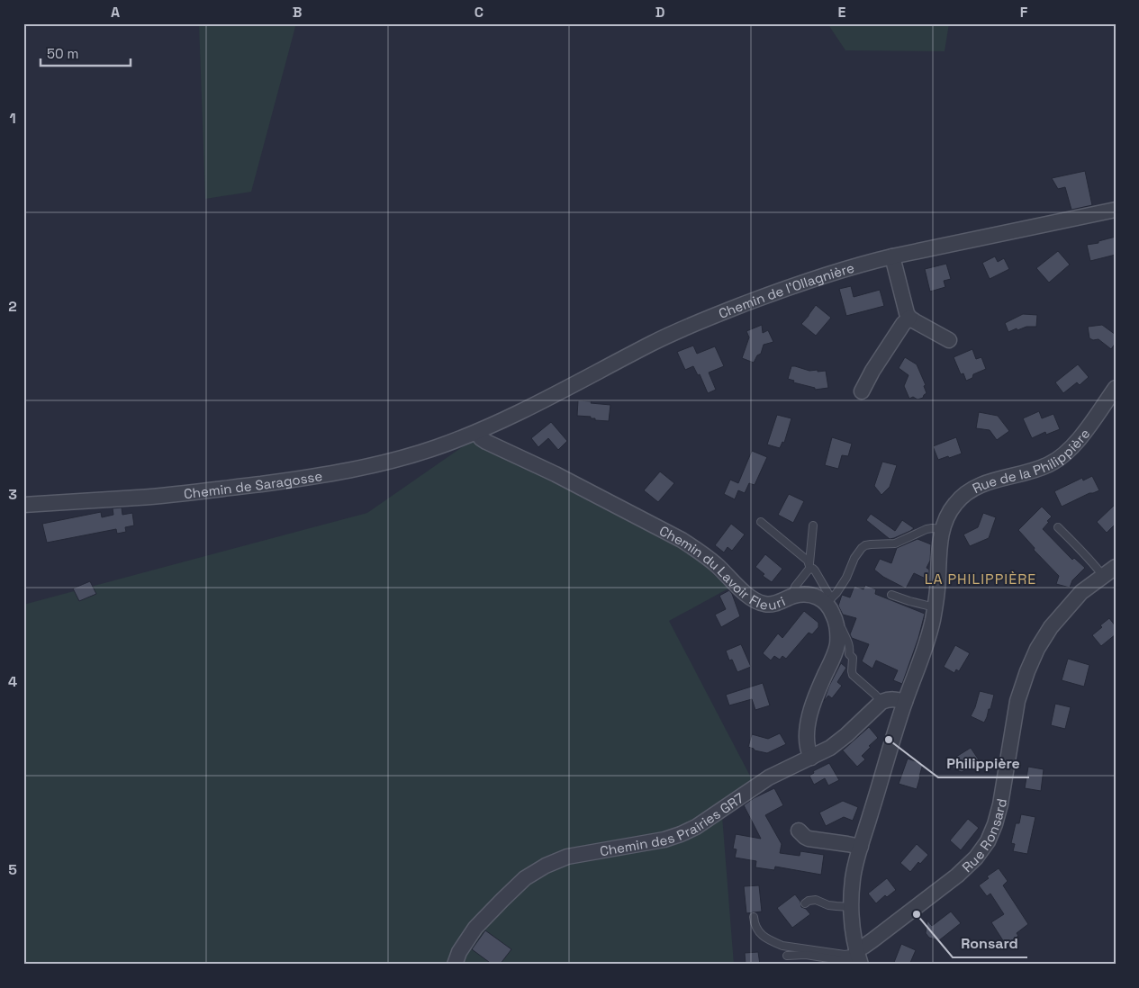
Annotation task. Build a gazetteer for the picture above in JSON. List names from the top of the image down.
{
  "streets": {
    "street": [
      "Chemin de l'Ollagnière",
      "Rue de la Philippière",
      "Chemin de Saragosse",
      "Chemin du Lavoir Fleuri",
      "Chemin des Prairies GR7",
      "Rue Ronsard"
    ]
  },
  "crossings": [
    ["Chemin de l'Ollagnière", "Chemin de Saragosse"],
    ["Chemin de l'Ollagnière", "Chemin du Lavoir Fleuri"],
    ["Chemin de Saragosse", "Chemin du Lavoir Fleuri"]
  ],
  "districts": ["LA PHILIPPIÈRE"],
  "places": ["Philippière", "Ronsard"],
  "scale_bar": "50 m",
  "grid": {
    "columns": [
      "A",
      "B",
      "C",
      "D",
      "E",
      "F"
    ],
    "rows": [
      "1",
      "2",
      "3",
      "4",
      "5"
    ]
  }
}
